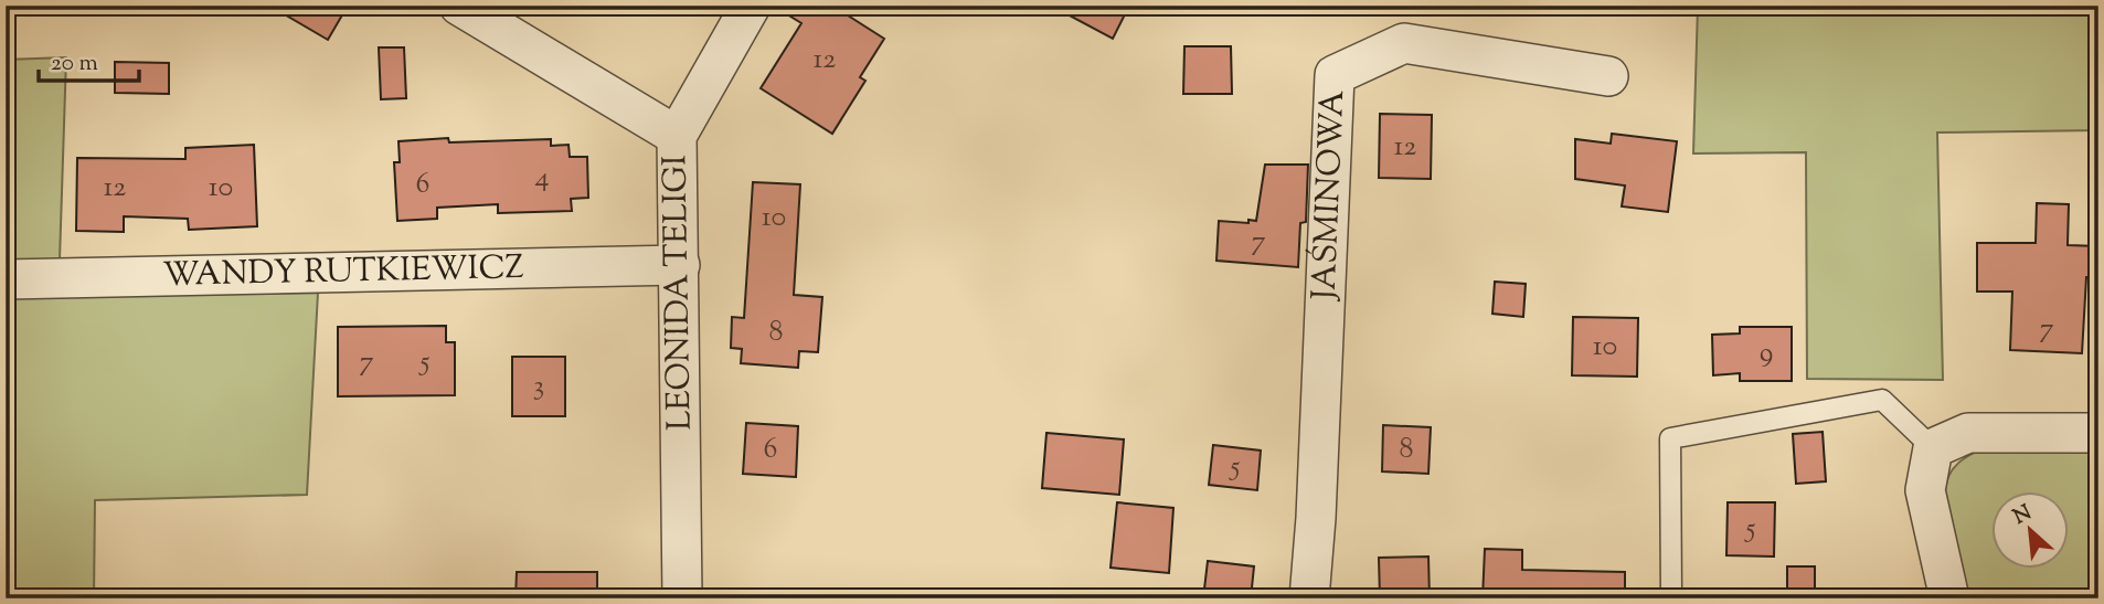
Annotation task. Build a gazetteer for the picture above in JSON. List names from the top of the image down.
{
  "streets": {
    "street": ["JAŚMINOWA", "WANDY RUTKIEWICZ", "LEONIDA TELIGI"]
  },
  "crossings": [
    ["WANDY RUTKIEWICZ", "LEONIDA TELIGI"]
  ],
  "house_numbers": [
    "12",
    "12",
    "4",
    "6",
    "12",
    "10",
    "10",
    "7",
    "7",
    "8",
    "10",
    "9",
    "7",
    "5",
    "3",
    "6",
    "8",
    "5",
    "5"
  ],
  "scale_bar": "20 m",
  "north": "top left"
}
